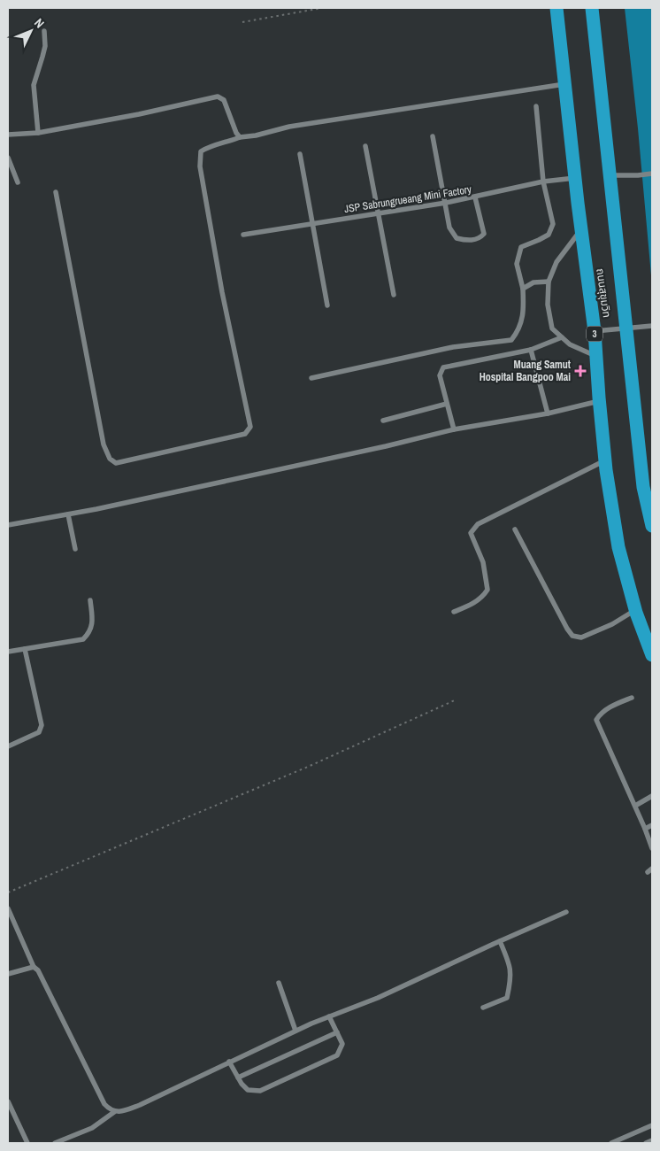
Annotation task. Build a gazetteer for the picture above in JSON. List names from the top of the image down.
{
  "streets": {
    "highway": ["ถนนสุขุมวิท", "3"],
    "lane": ["JSP Sabrungrueang Mini Factory"]
  },
  "crossings": [
    ["JSP Sabrungrueang Mini Factory", "ถนนสุขุมวิท"]
  ],
  "places": {
    "health": ["Muang Samut Hospital Bangpoo Mai"]
  },
  "north": "top right"
}
